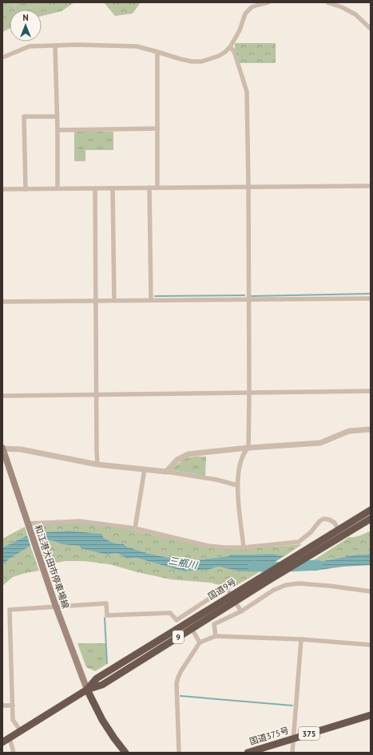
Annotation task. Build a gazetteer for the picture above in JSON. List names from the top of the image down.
{
  "streets": {
    "highway": [
      "国道9号",
      "9",
      "375",
      "国道375号"
    ],
    "main road": ["和江港大田市停車場線"]
  },
  "crossings": [
    ["和江港大田市停車場線", "国道9号"]
  ],
  "water": ["三瓶川"],
  "north": "top"
}
